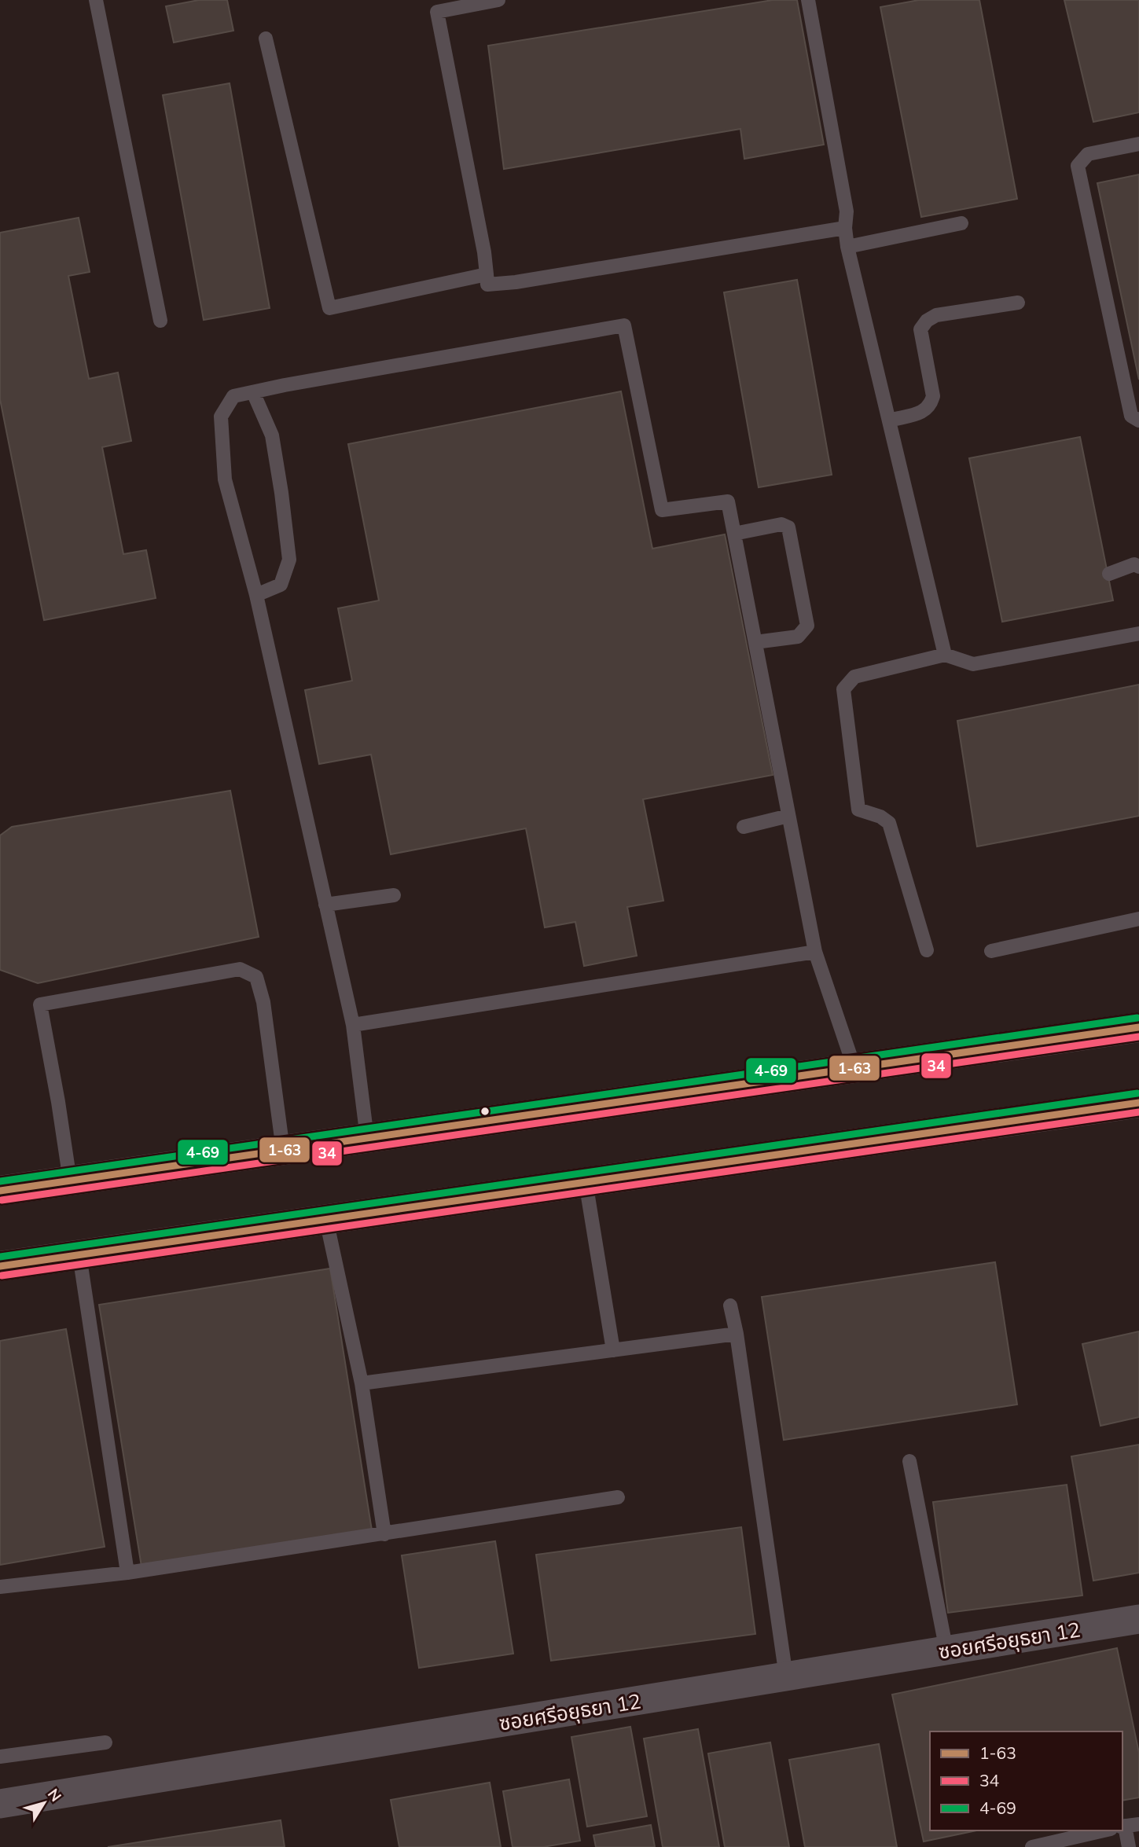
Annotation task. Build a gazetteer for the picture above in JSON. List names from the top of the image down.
{
  "streets": {
    "street": ["ซอยศรีอยุธยา 12"]
  },
  "lines": ["transit line 4-69", "transit line 1-63", "transit line 34"],
  "legend": ["1-63", "34", "4-69"],
  "north": "top right"
}
